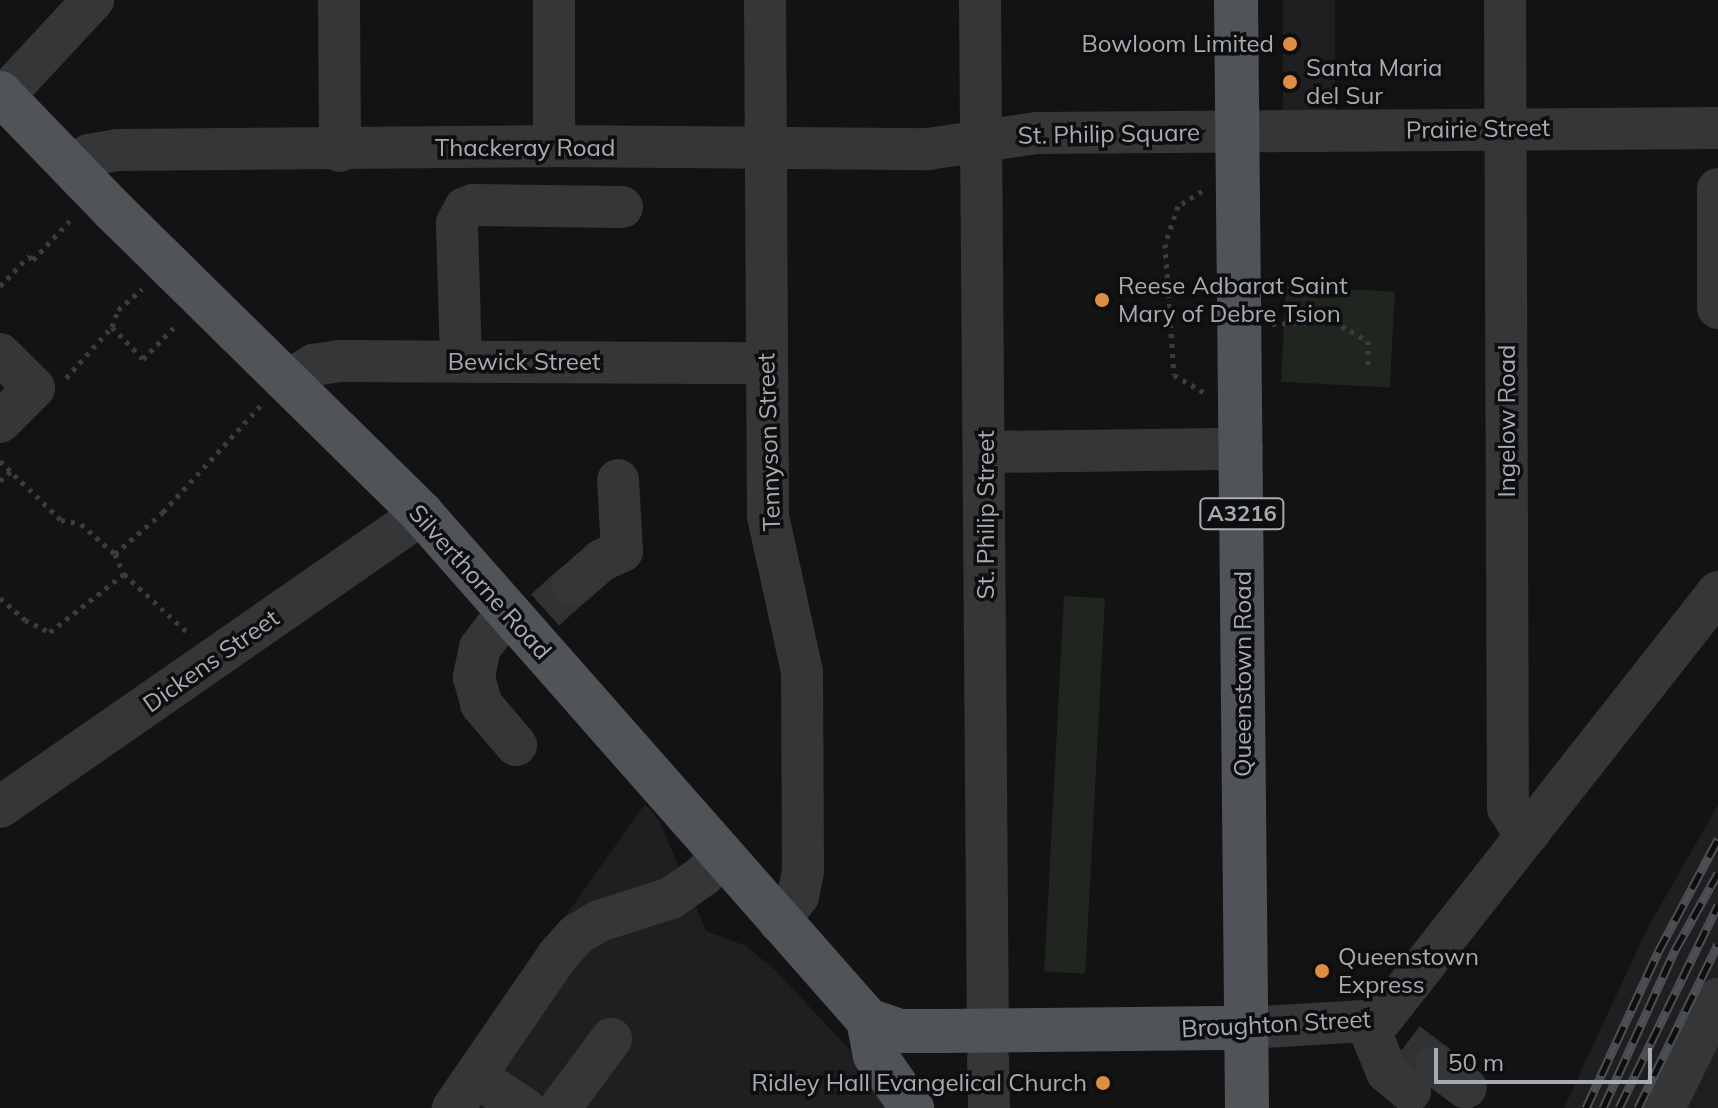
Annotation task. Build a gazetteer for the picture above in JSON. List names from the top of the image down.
{
  "streets": {
    "main road": [
      "A3216",
      "Silverthorne Road",
      "Queenstown Road",
      "Broughton Street"
    ],
    "street": [
      "Prairie Street",
      "St. Philip Square",
      "Thackeray Road",
      "Bewick Street",
      "Ingelow Road",
      "Tennyson Street",
      "St. Philip Street",
      "Dickens Street"
    ]
  },
  "crossings": [
    ["Prairie Street", "St. Philip Square"],
    ["Prairie Street", "Ingelow Road"],
    ["Prairie Street", "Queenstown Road"],
    ["St. Philip Square", "Thackeray Road"],
    ["St. Philip Square", "St. Philip Street"],
    ["St. Philip Square", "Queenstown Road"],
    ["Thackeray Road", "Tennyson Street"],
    ["Thackeray Road", "St. Philip Street"],
    ["Thackeray Road", "Silverthorne Road"],
    ["Bewick Street", "Tennyson Street"],
    ["Bewick Street", "Silverthorne Road"],
    ["Ingelow Road", "Broughton Street"],
    ["Tennyson Street", "Silverthorne Road"],
    ["St. Philip Street", "Broughton Street"],
    ["Silverthorne Road", "Dickens Street"],
    ["Silverthorne Road", "Broughton Street"],
    ["Queenstown Road", "Broughton Street"]
  ],
  "places": [
    "Bowloom Limited",
    "Santa Maria del Sur",
    "Reese Adbarat Saint Mary of Debre Tsion",
    "Queenstown Express",
    "Ridley Hall Evangelical Church"
  ],
  "scale_bar": "50 m"
}
